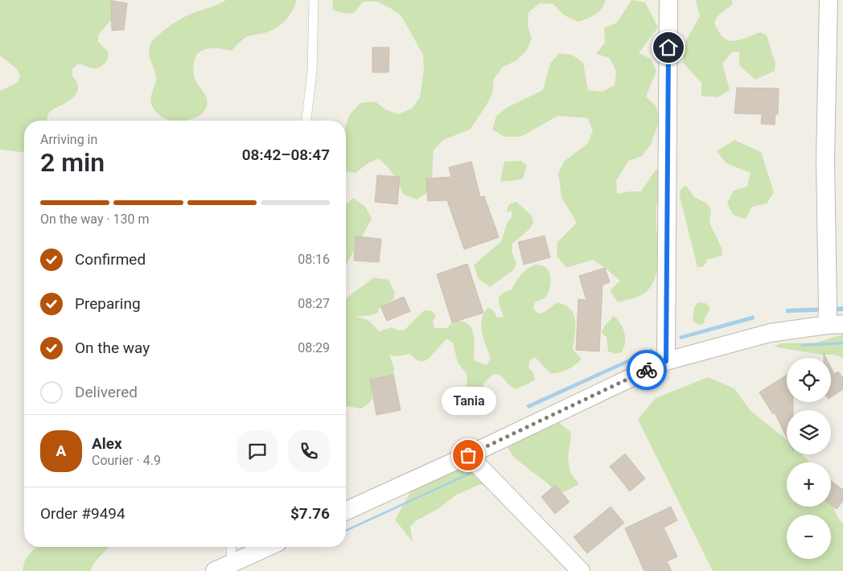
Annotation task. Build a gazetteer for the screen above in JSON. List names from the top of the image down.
{
  "places": ["Tania"],
  "page": {
    "heading": ["2 min", "Arriving in", "08:42–08:47"],
    "panel": [
      "Alex",
      "Courier · 4.9",
      "Order #9494",
      "$7.76"
    ],
    "bar": "On the way · 130 m",
    "list": [
      ["Confirmed", "08:16"],
      ["Preparing", "08:27"],
      ["On the way", "08:29"],
      "Delivered"
    ],
    "map_buttons": ["+", "−"],
    "bubble": "Tania",
    "round": "A"
  }
}
